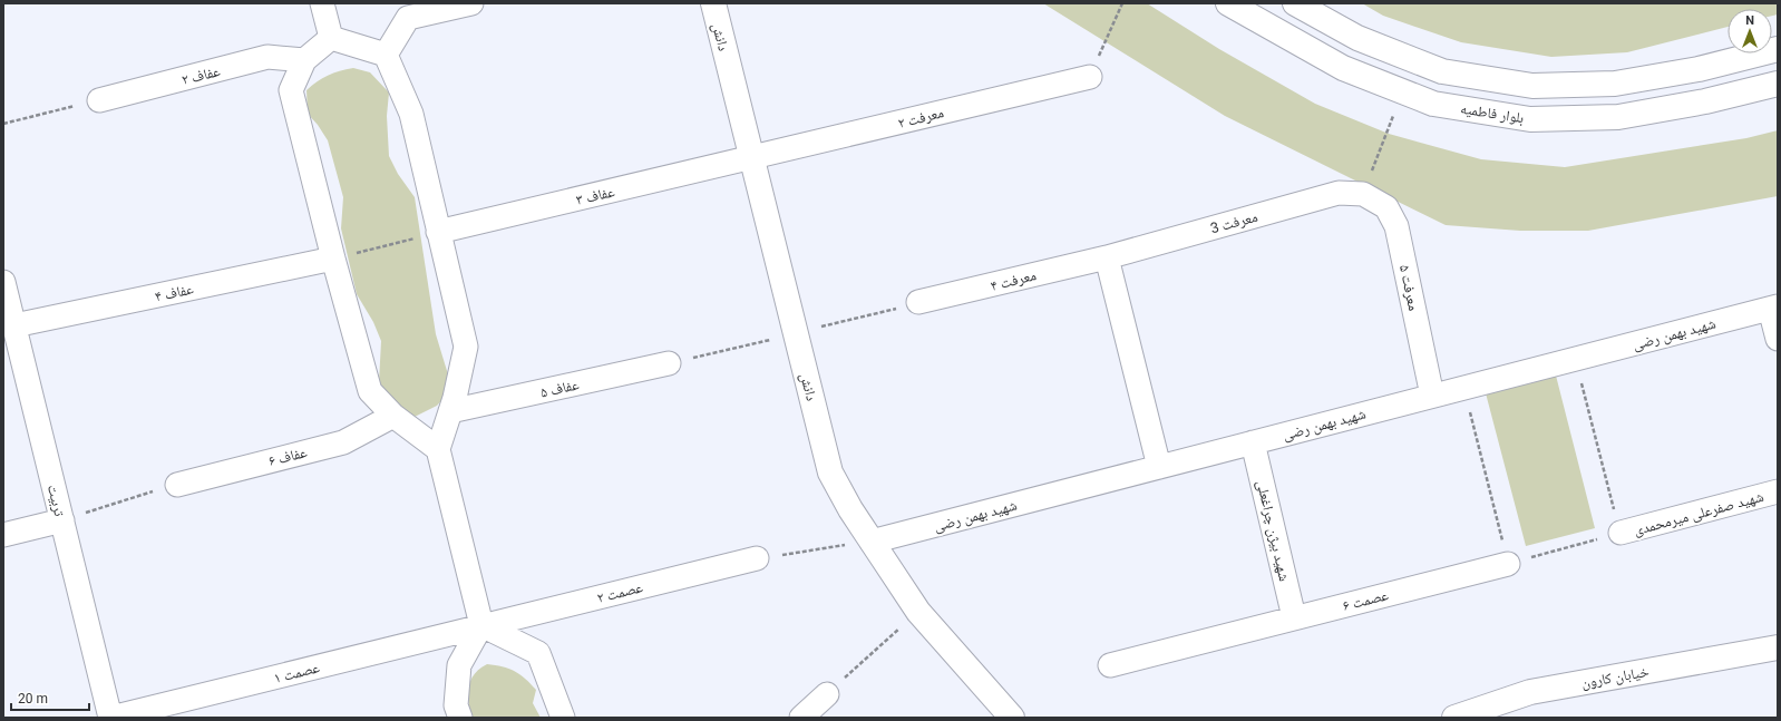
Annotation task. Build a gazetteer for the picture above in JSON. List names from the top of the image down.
{
  "streets": {
    "street": [
      "دانش",
      "عفاف ۲",
      "بلوار فاطمیه",
      "معرفت ۲",
      "عفاف ۳",
      "معرفت 3",
      "معرفت ۴",
      "معرفت ۵",
      "عفاف ۴",
      "شهید بهمن رضی",
      "عفاف ۵",
      "عفاف ۶",
      "تربیت",
      "شهید صفرعلی میرمحمدی",
      "شهید بیژن چراغعلی",
      "عصمت ۲",
      "عصمت ۶",
      "عصمت ۱",
      "خیابان کارون"
    ]
  },
  "crossings": [
    ["دانش", "معرفت ۲"],
    ["دانش", "عفاف ۳"],
    ["دانش", "شهید بهمن رضی"],
    ["معرفت ۲", "عفاف ۳"],
    ["معرفت 3", "معرفت ۴"],
    ["معرفت 3", "معرفت ۵"],
    ["معرفت ۵", "شهید بهمن رضی"],
    ["عفاف ۴", "تربیت"],
    ["شهید بهمن رضی", "شهید بیژن چراغعلی"],
    ["تربیت", "عصمت ۱"],
    ["شهید بیژن چراغعلی", "عصمت ۶"],
    ["عصمت ۲", "عصمت ۱"]
  ],
  "scale_bar": "20 m",
  "north": "top"
}
